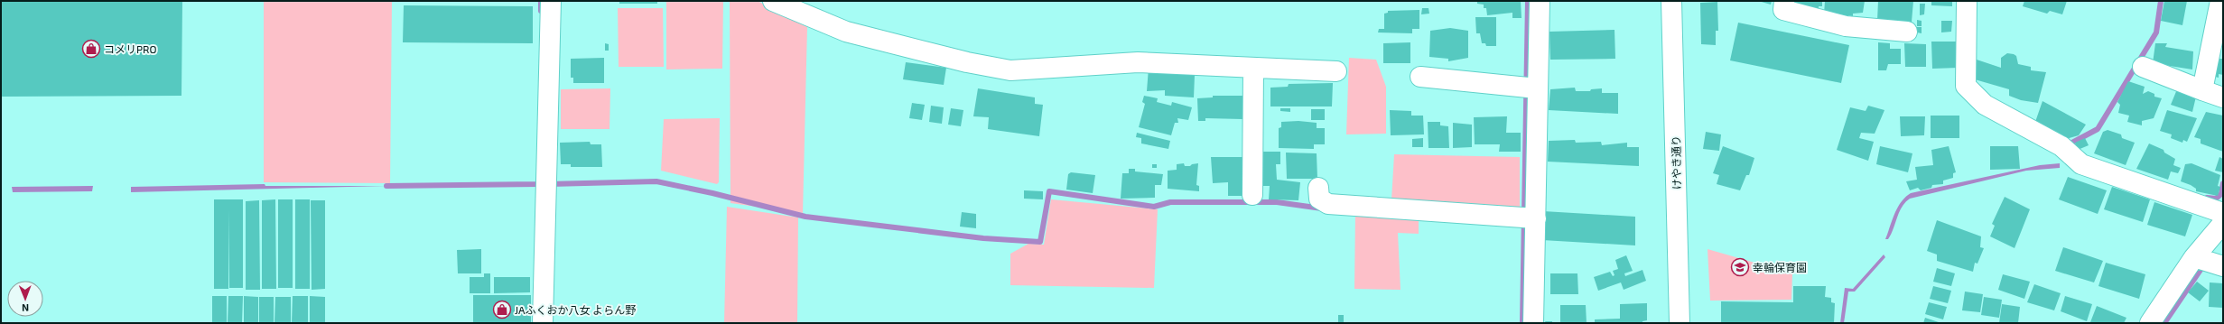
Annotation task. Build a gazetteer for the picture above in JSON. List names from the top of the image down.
{
  "streets": {
    "street": ["けやき通り"]
  },
  "places": {
    "shop": ["コメリPRO", "JAふくおか八女 よらん野"],
    "school or university": ["幸輪保育園"]
  },
  "north": "bottom"
}
